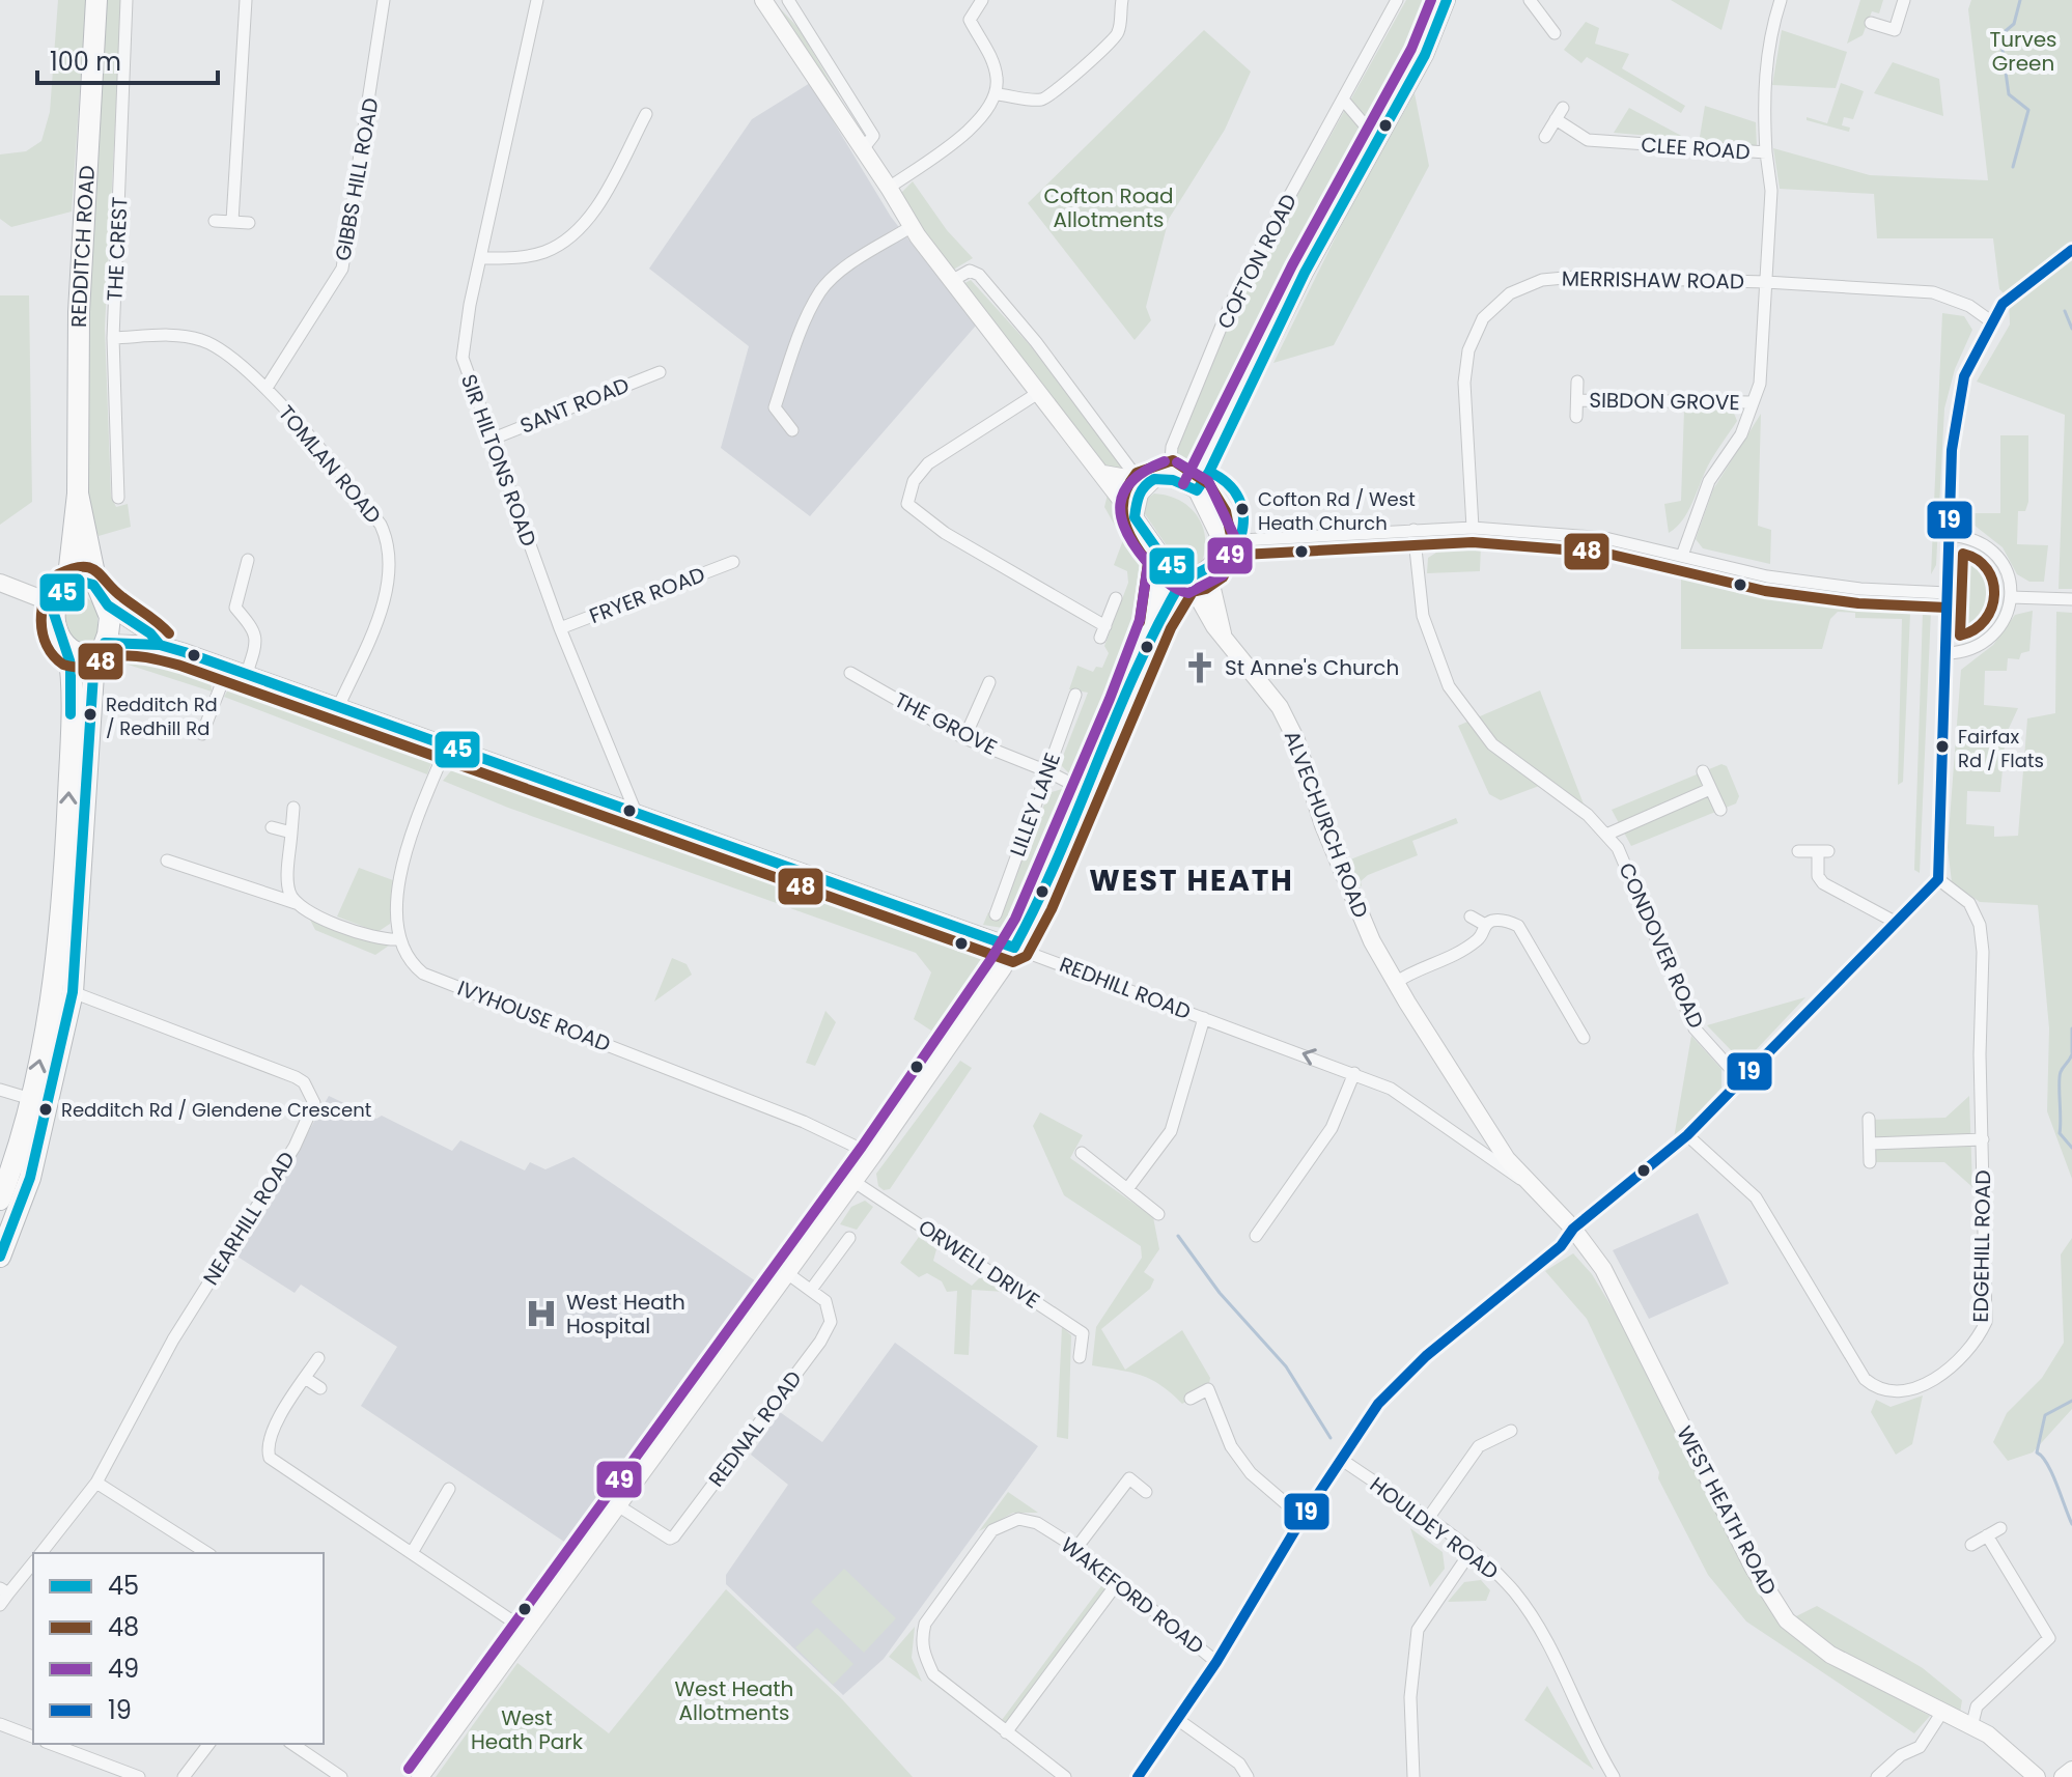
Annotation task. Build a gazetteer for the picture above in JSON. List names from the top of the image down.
{
  "streets": {
    "highway": ["REDDITCH ROAD"],
    "street": [
      "CLEE ROAD",
      "GIBBS HILL ROAD",
      "THE CREST",
      "COFTON ROAD",
      "MERRISHAW ROAD",
      "SIBDON GROVE",
      "SANT ROAD",
      "SIR HILTONS ROAD",
      "TOMLAN ROAD",
      "FRYER ROAD",
      "THE GROVE",
      "LILLEY LANE",
      "ALVECHURCH ROAD",
      "CONDOVER ROAD",
      "REDHILL ROAD",
      "IVYHOUSE ROAD",
      "NEARHILL ROAD",
      "EDGEHILL ROAD",
      "ORWELL DRIVE",
      "REDNAL ROAD",
      "WEST HEATH ROAD",
      "HOULDEY ROAD",
      "WAKEFORD ROAD"
    ]
  },
  "crossings": [
    ["CLEE ROAD", "MERRISHAW ROAD"],
    ["CLEE ROAD", "SIBDON GROVE"],
    ["GIBBS HILL ROAD", "TOMLAN ROAD"],
    ["REDDITCH ROAD", "REDHILL ROAD"],
    ["THE CREST", "TOMLAN ROAD"],
    ["SANT ROAD", "SIR HILTONS ROAD"],
    ["SIR HILTONS ROAD", "FRYER ROAD"],
    ["SIR HILTONS ROAD", "REDHILL ROAD"],
    ["TOMLAN ROAD", "REDHILL ROAD"],
    ["THE GROVE", "LILLEY LANE"],
    ["LILLEY LANE", "ALVECHURCH ROAD"],
    ["LILLEY LANE", "REDHILL ROAD"],
    ["ALVECHURCH ROAD", "REDHILL ROAD"],
    ["REDHILL ROAD", "WEST HEATH ROAD"]
  ],
  "districts": ["WEST HEATH"],
  "parks": [
    "Turves Green",
    "Cofton Road Allotments",
    "West Heath Allotments",
    "West Heath Park"
  ],
  "places": {
    "other": [
      "Cofton Rd / West Heath Church",
      "Redditch Rd / Redhill Rd",
      "Fairfax Rd / Flats",
      "Redditch Rd / Glendene Crescent"
    ],
    "church": ["St Anne's Church"],
    "hospital": ["West Heath Hospital"]
  },
  "lines": [
    "transit line 45",
    "transit line 49",
    "transit line 19",
    "transit line 48"
  ],
  "legend": [
    "45",
    "48",
    "49",
    "19"
  ],
  "scale_bar": "100 m"
}
